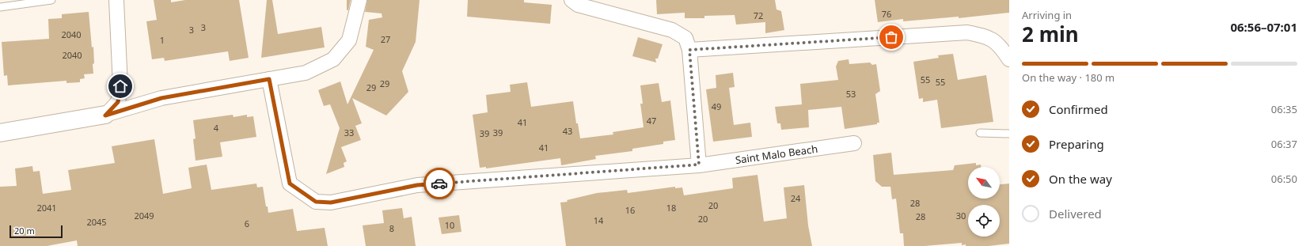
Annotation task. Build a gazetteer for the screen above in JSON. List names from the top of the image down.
{
  "streets": {
    "street": ["Saint Malo Beach"]
  },
  "house_numbers": [
    "76",
    "72",
    "3",
    "3",
    "2040",
    "27",
    "1",
    "2040",
    "55",
    "55",
    "29",
    "29",
    "53",
    "49",
    "47",
    "41",
    "4",
    "43",
    "33",
    "39",
    "39",
    "41",
    "24",
    "28",
    "20",
    "2041",
    "18",
    "16",
    "2049",
    "30",
    "28",
    "20",
    "14",
    "2045",
    "6",
    "10",
    "8"
  ],
  "scale_bar": "20 m",
  "north": "top left",
  "page": {
    "heading": ["2 min", "Arriving in", "06:56–07:01"],
    "bar": "On the way · 180 m",
    "list": [
      ["Confirmed", "06:35"],
      ["Preparing", "06:37"],
      ["On the way", "06:50"],
      "Delivered"
    ],
    "scale": "20 m"
  }
}
